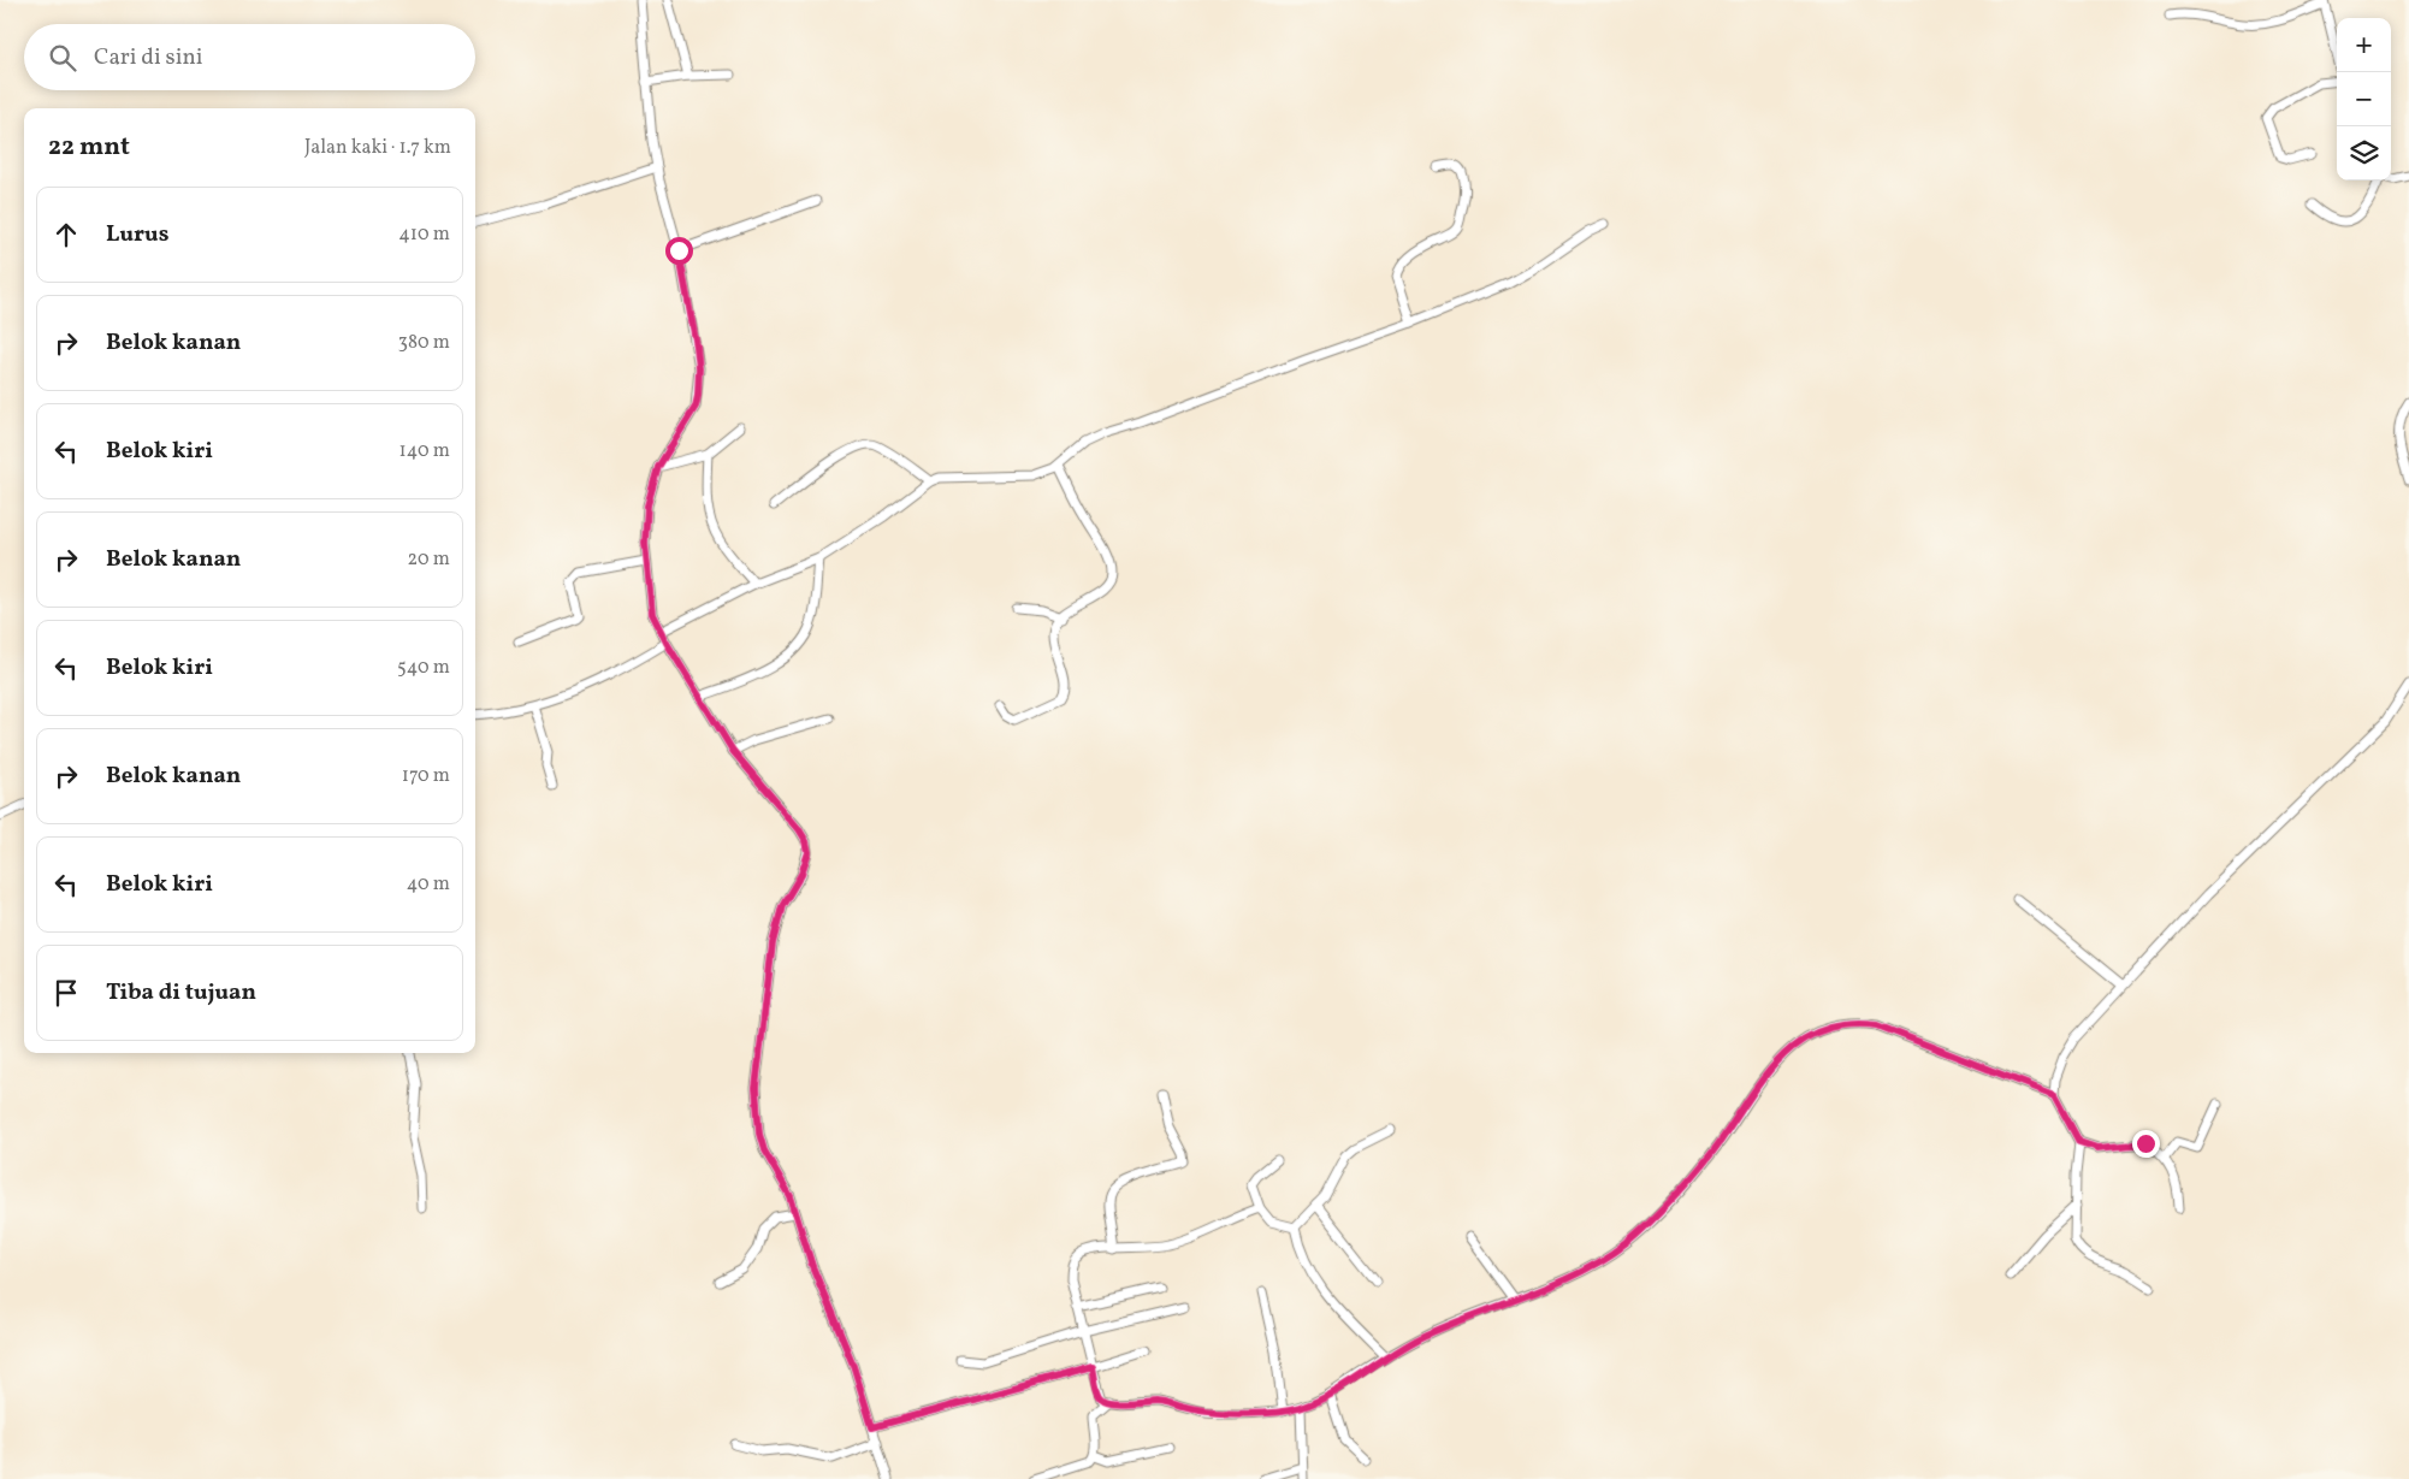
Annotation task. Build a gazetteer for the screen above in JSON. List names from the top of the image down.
{
  "page": {
    "map_buttons": ["+", "−"],
    "search": "Cari di sini",
    "heading": ["22 mnt", "Jalan kaki · 1.7 km"],
    "list": [
      ["Lurus", "410 m"],
      ["Belok kanan", "380 m"],
      ["Belok kiri", "140 m"],
      ["Belok kanan", "20 m"],
      ["Belok kiri", "540 m"],
      ["Belok kanan", "170 m"],
      ["Belok kiri", "40 m"],
      "Tiba di tujuan"
    ]
  }
}
